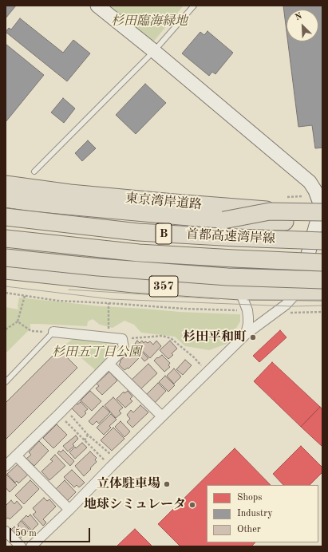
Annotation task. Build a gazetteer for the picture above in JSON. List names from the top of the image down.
{
  "streets": {
    "highway": [
      "東京湾岸道路",
      "B",
      "首都高速湾岸線",
      "357"
    ]
  },
  "parks": ["杉田臨海緑地", "杉田五丁目公園"],
  "places": ["杉田平和町", "立体駐車場", "地球シミュレータ"],
  "legend": ["Shops", "Industry", "Other"],
  "scale_bar": "50 m",
  "north": "top left"
}
